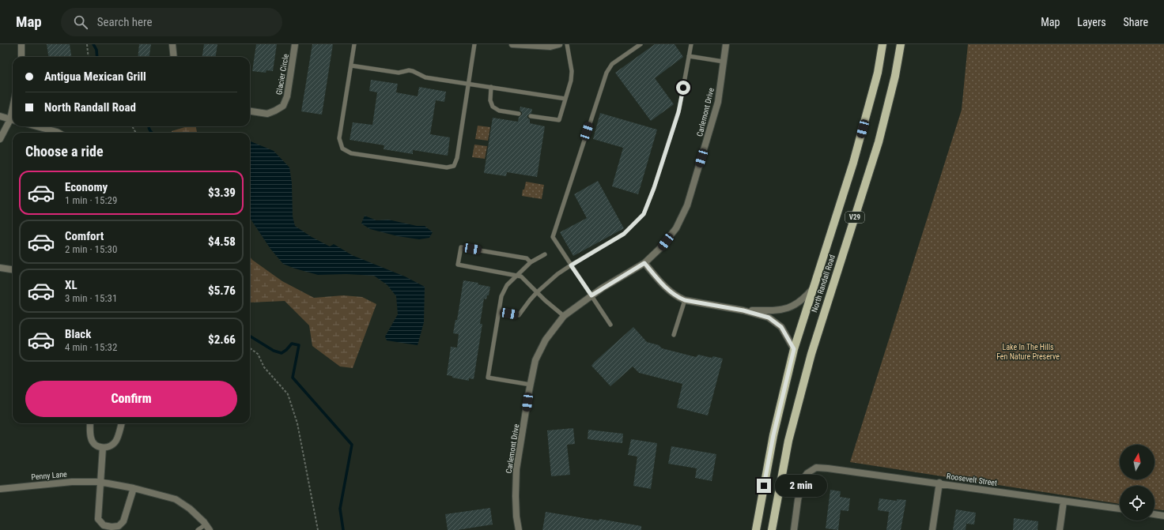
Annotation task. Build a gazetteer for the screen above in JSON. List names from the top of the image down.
{
  "streets": {
    "main road": ["V29", "North Randall Road"],
    "street": [
      "Glacier Circle",
      "Carlemont Drive",
      "Penny Lane",
      "Roosevelt Street"
    ]
  },
  "parks": ["Lake In The Hills Fen Nature Preserve"],
  "north": "top",
  "page": {
    "header": "Map",
    "search": "Search here",
    "nav": ["Map", "Layers", "Share"],
    "banner": ["Antigua Mexican Grill", "North Randall Road"],
    "heading": "Choose a ride",
    "list": [
      {
        "name": "Economy",
        "note": "1 min · 15:29",
        "value": "$3.39"
      },
      {
        "name": "Comfort",
        "note": "2 min · 15:30",
        "value": "$4.58"
      },
      {
        "name": "XL",
        "note": "3 min · 15:31",
        "value": "$5.76"
      },
      {
        "name": "Black",
        "note": "4 min · 15:32",
        "value": "$2.66"
      }
    ],
    "buttons": "Confirm",
    "bubble": "2 min"
  }
}
